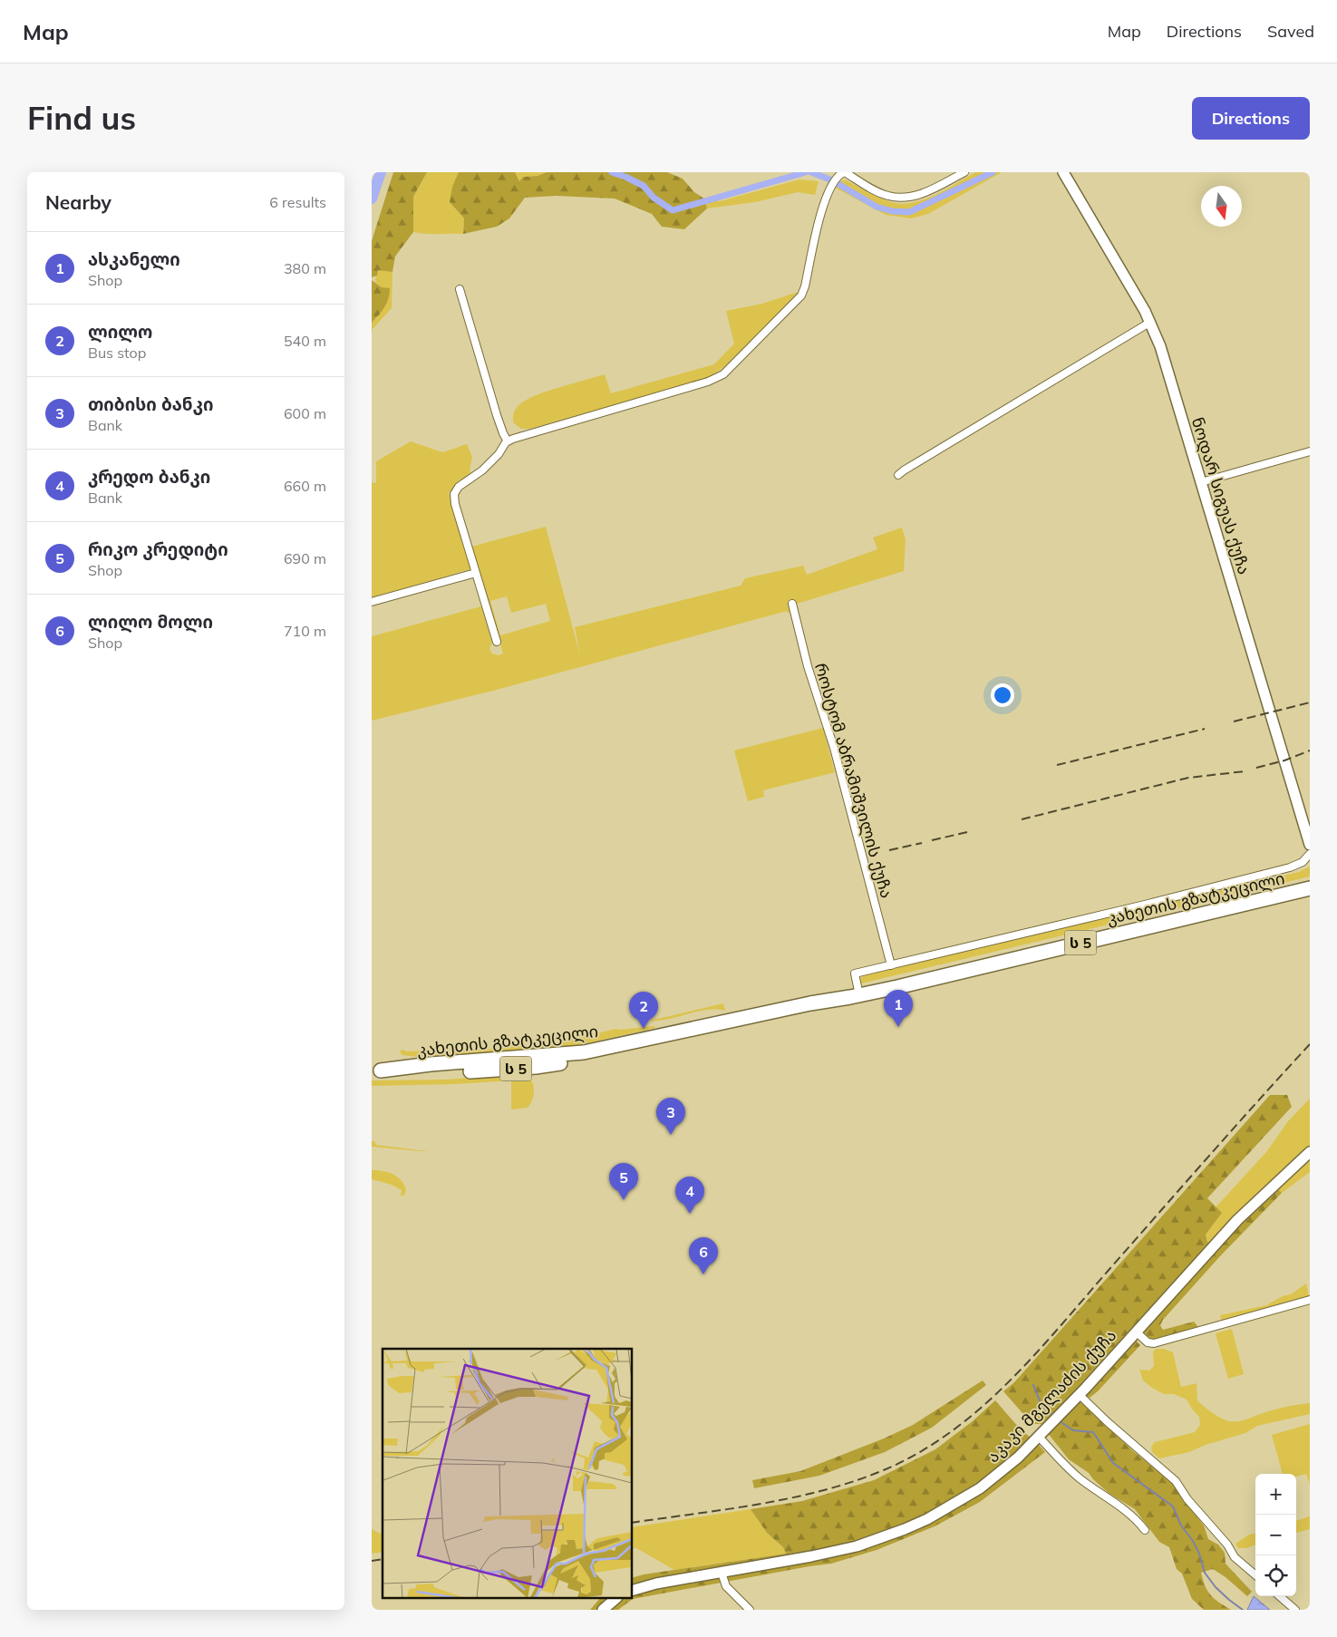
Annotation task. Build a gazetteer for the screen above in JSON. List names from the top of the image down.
{
  "streets": {
    "highway": ["კახეთის გზატკეცილი", "ს 5"],
    "street": ["ნოდარ სიგუას ქუჩა", "როსტომ აბრამიშვილის ქუჩა", "აკაკი მგელაძის ქუჩა"]
  },
  "north": "bottom",
  "page": {
    "header": "Map",
    "nav": ["Map", "Directions", "Saved"],
    "buttons": "Directions",
    "title": "Find us",
    "heading": ["Nearby", "6 results"],
    "list": [
      {
        "mark": "1",
        "name": "ასკანელი",
        "note": "Shop",
        "value": "380 m"
      },
      {
        "mark": "2",
        "name": "ლილო",
        "note": "Bus stop",
        "value": "540 m"
      },
      {
        "mark": "3",
        "name": "თიბისი ბანკი",
        "note": "Bank",
        "value": "600 m"
      },
      {
        "mark": "4",
        "name": "კრედო ბანკი",
        "note": "Bank",
        "value": "660 m"
      },
      {
        "mark": "5",
        "name": "რიკო კრედიტი",
        "note": "Shop",
        "value": "690 m"
      },
      {
        "mark": "6",
        "name": "ლილო მოლი",
        "note": "Shop",
        "value": "710 m"
      }
    ],
    "pins": [
      "1",
      "2",
      "3",
      "5",
      "4",
      "6"
    ],
    "map_buttons": ["+", "−"]
  }
}
